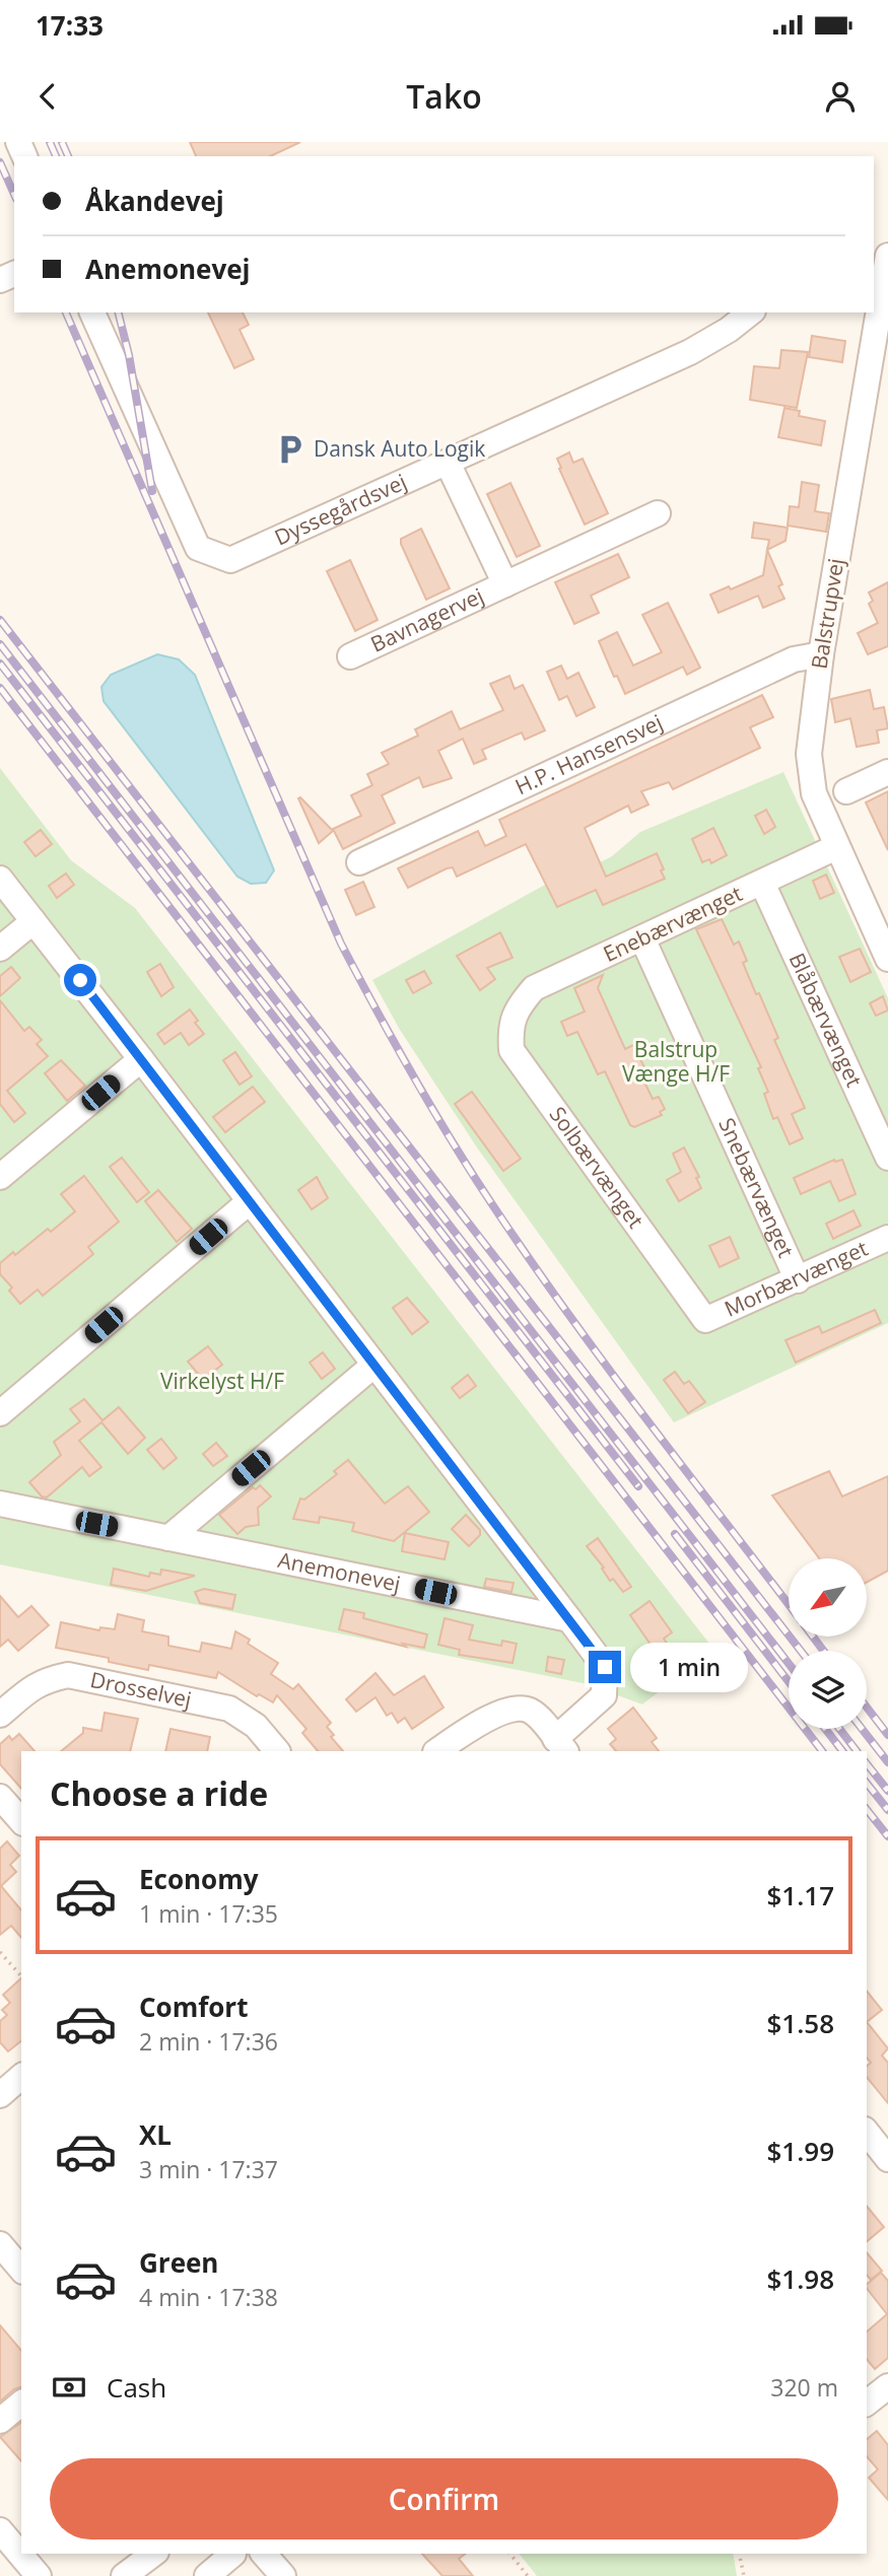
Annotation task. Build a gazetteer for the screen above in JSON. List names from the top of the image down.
{
  "streets": {
    "street": [
      "Dyssegårdsvej",
      "Balstrupvej",
      "Bavnagervej",
      "H.P. Hansensvej",
      "Enebærvænget",
      "Blåbærvænget",
      "Solbærvænget",
      "Snebærvænget",
      "Morbærvænget",
      "Anemonevej",
      "Drosselvej"
    ]
  },
  "crossings": [
    ["Dyssegårdsvej", "Bavnagervej"],
    ["Balstrupvej", "H.P. Hansensvej"],
    ["Balstrupvej", "Enebærvænget"],
    ["Enebærvænget", "Blåbærvænget"],
    ["Enebærvænget", "Solbærvænget"],
    ["Enebærvænget", "Snebærvænget"],
    ["Solbærvænget", "Morbærvænget"],
    ["Snebærvænget", "Morbærvænget"]
  ],
  "parks": ["Balstrup Vænge H/F", "Virkelyst H/F"],
  "places": {
    "parking": ["Dansk Auto Logik"]
  },
  "north": "bottom left",
  "page": {
    "status": "17:33",
    "header": "Tako",
    "banner": ["Åkandevej", "Anemonevej"],
    "bubble": "1 min",
    "heading": "Choose a ride",
    "list": [
      {
        "name": "Economy",
        "note": "1 min · 17:35",
        "value": "$1.17"
      },
      {
        "name": "Comfort",
        "note": "2 min · 17:36",
        "value": "$1.58"
      },
      {
        "name": "XL",
        "note": "3 min · 17:37",
        "value": "$1.99"
      },
      {
        "name": "Green",
        "note": "4 min · 17:38",
        "value": "$1.98"
      }
    ],
    "pay": ["Cash", "320 m"],
    "buttons": "Confirm"
  }
}
